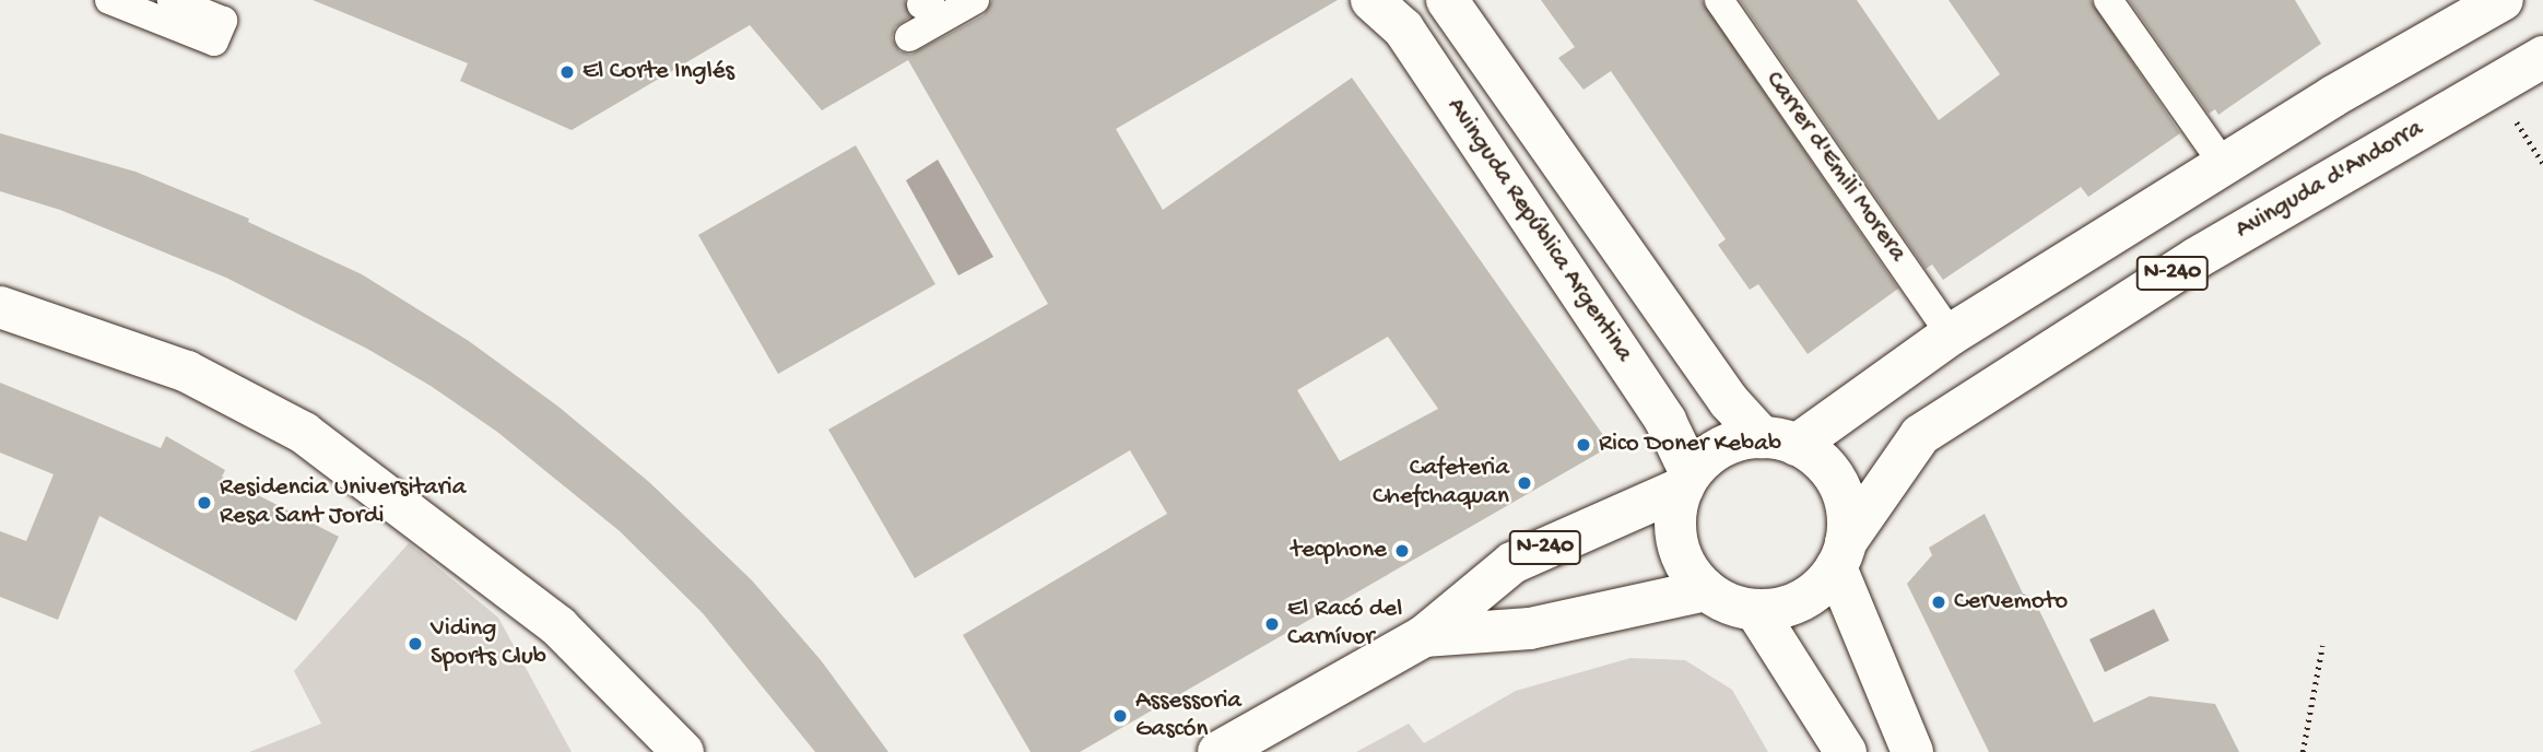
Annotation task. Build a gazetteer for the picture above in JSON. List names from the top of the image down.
{
  "streets": {
    "main road": ["Avinguda d'Andorra", "Avinguda República Argentina", "N-240"],
    "lane": ["Carrer d'Emili Morera"]
  },
  "crossings": [
    ["Carrer d'Emili Morera", "N-240"],
    ["Avinguda d'Andorra", "Avinguda República Argentina"],
    ["Avinguda d'Andorra", "N-240"],
    ["Avinguda República Argentina", "N-240"]
  ],
  "places": [
    "El Corte Inglés",
    "Rico Doner Kebab",
    "Cafeteria Chefchaquan",
    "Residencia Universitaria Resa Sant Jordi",
    "tecphone",
    "Cervemoto",
    "El Racó del Carnívor",
    "Viding Sports Club",
    "Assessoria Gascón"
  ]
}
